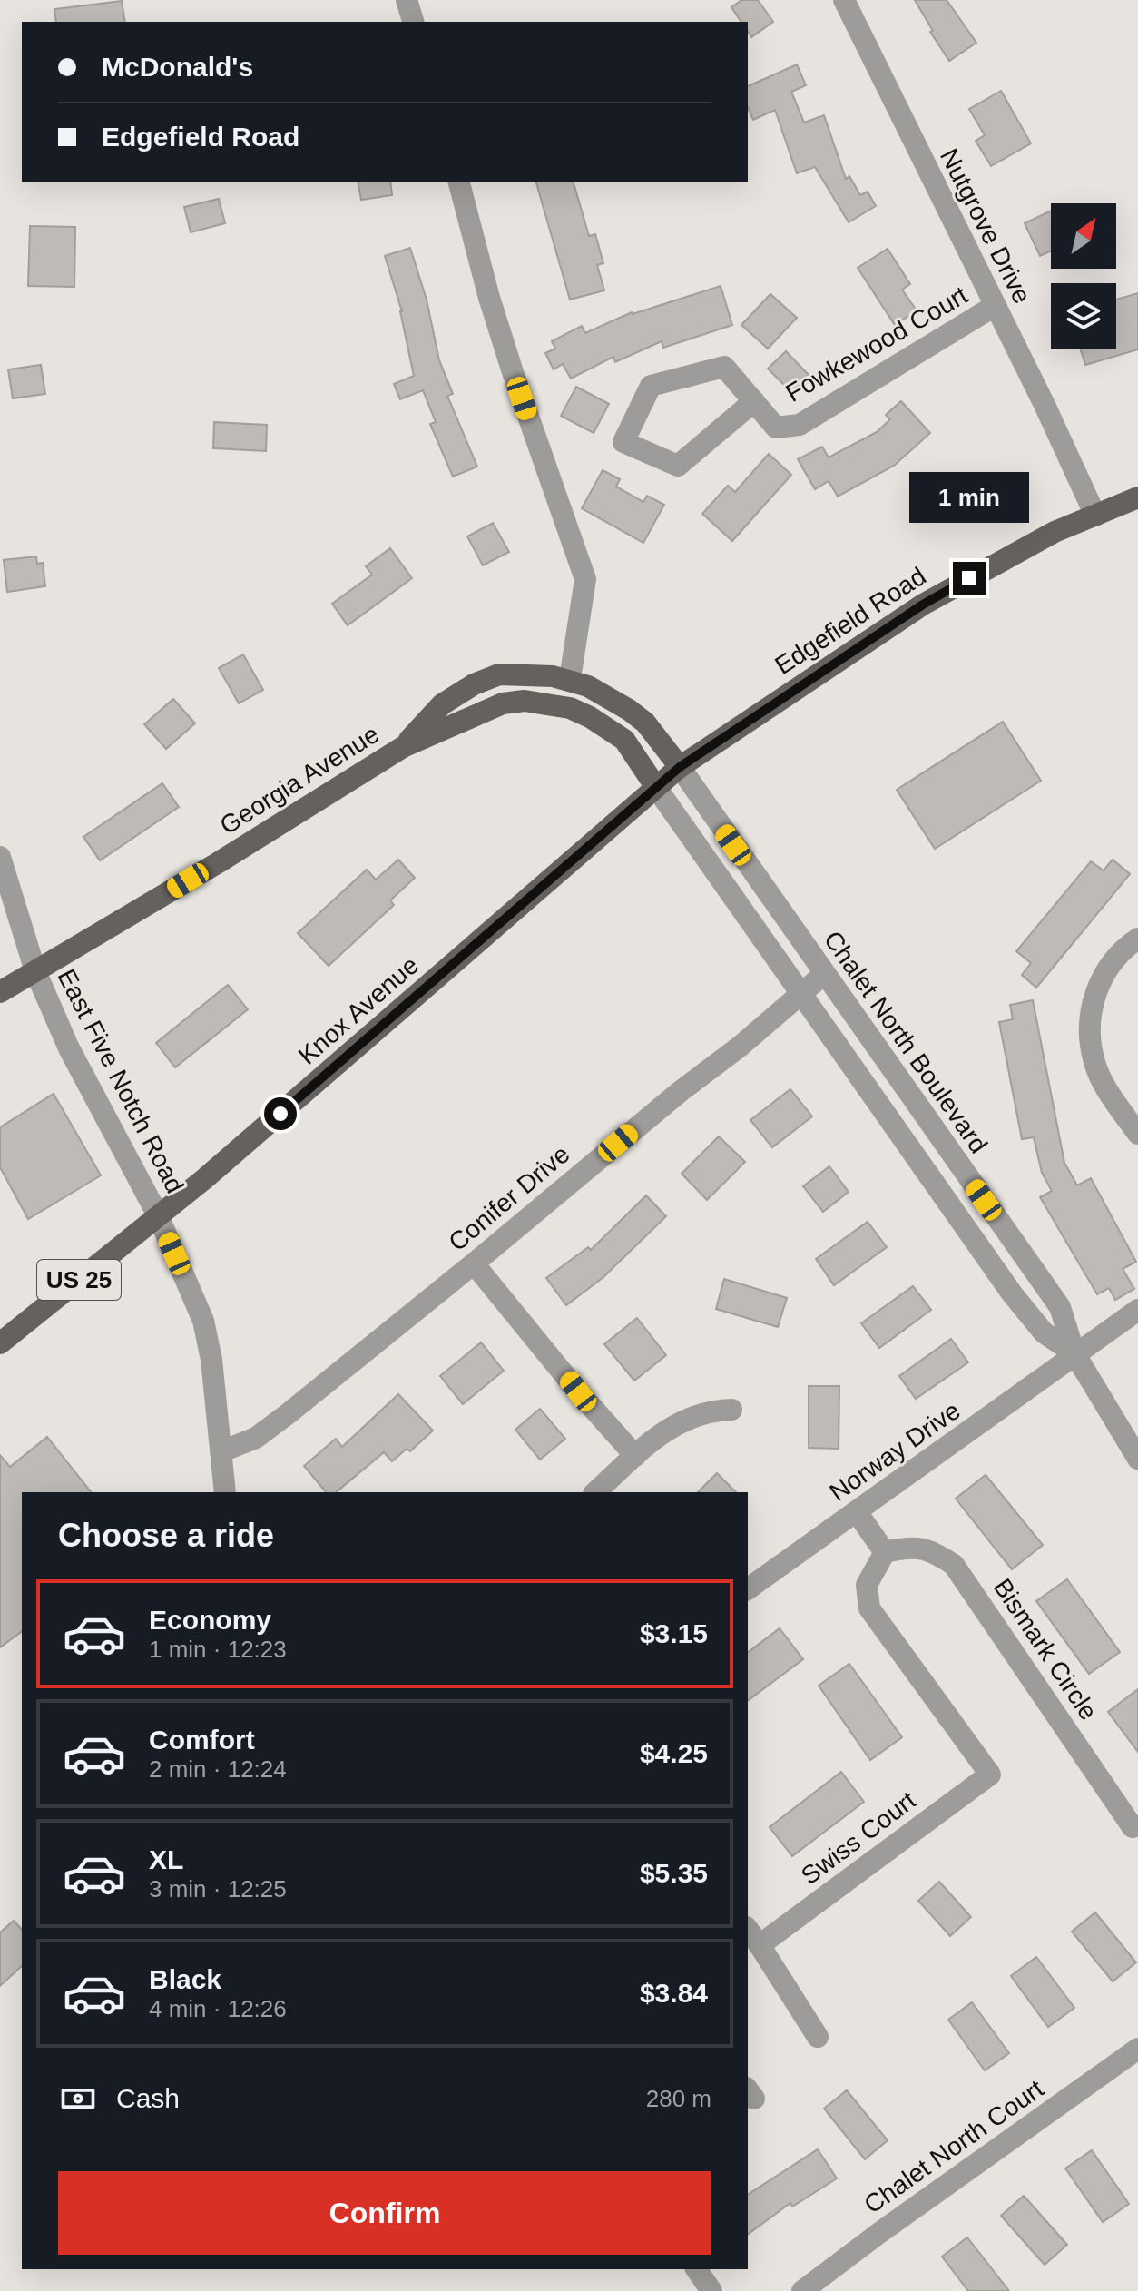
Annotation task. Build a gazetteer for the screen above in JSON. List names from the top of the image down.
{
  "streets": {
    "main road": [
      "Edgefield Road",
      "Georgia Avenue",
      "Knox Avenue",
      "US 25"
    ],
    "street": [
      "Nutgrove Drive",
      "Fowkewood Court",
      "Chalet North Boulevard",
      "East Five Notch Road",
      "Conifer Drive",
      "Norway Drive",
      "Bismark Circle",
      "Swiss Court",
      "Chalet North Court"
    ]
  },
  "crossings": [
    ["Nutgrove Drive", "Fowkewood Court"],
    ["Nutgrove Drive", "Edgefield Road"],
    ["Edgefield Road", "Georgia Avenue"],
    ["Edgefield Road", "Knox Avenue"],
    ["Edgefield Road", "Chalet North Boulevard"],
    ["Georgia Avenue", "Knox Avenue"],
    ["Georgia Avenue", "Chalet North Boulevard"],
    ["Georgia Avenue", "East Five Notch Road"],
    ["Knox Avenue", "Chalet North Boulevard"],
    ["Knox Avenue", "East Five Notch Road"],
    ["Chalet North Boulevard", "Conifer Drive"],
    ["Chalet North Boulevard", "Norway Drive"],
    ["East Five Notch Road", "Conifer Drive"],
    ["Bismark Circle", "Swiss Court"]
  ],
  "north": "top right",
  "page": {
    "banner": ["McDonald's", "Edgefield Road"],
    "bubble": "1 min",
    "heading": "Choose a ride",
    "list": [
      {
        "name": "Economy",
        "note": "1 min · 12:23",
        "value": "$3.15"
      },
      {
        "name": "Comfort",
        "note": "2 min · 12:24",
        "value": "$4.25"
      },
      {
        "name": "XL",
        "note": "3 min · 12:25",
        "value": "$5.35"
      },
      {
        "name": "Black",
        "note": "4 min · 12:26",
        "value": "$3.84"
      }
    ],
    "pay": ["Cash", "280 m"],
    "buttons": "Confirm"
  }
}
